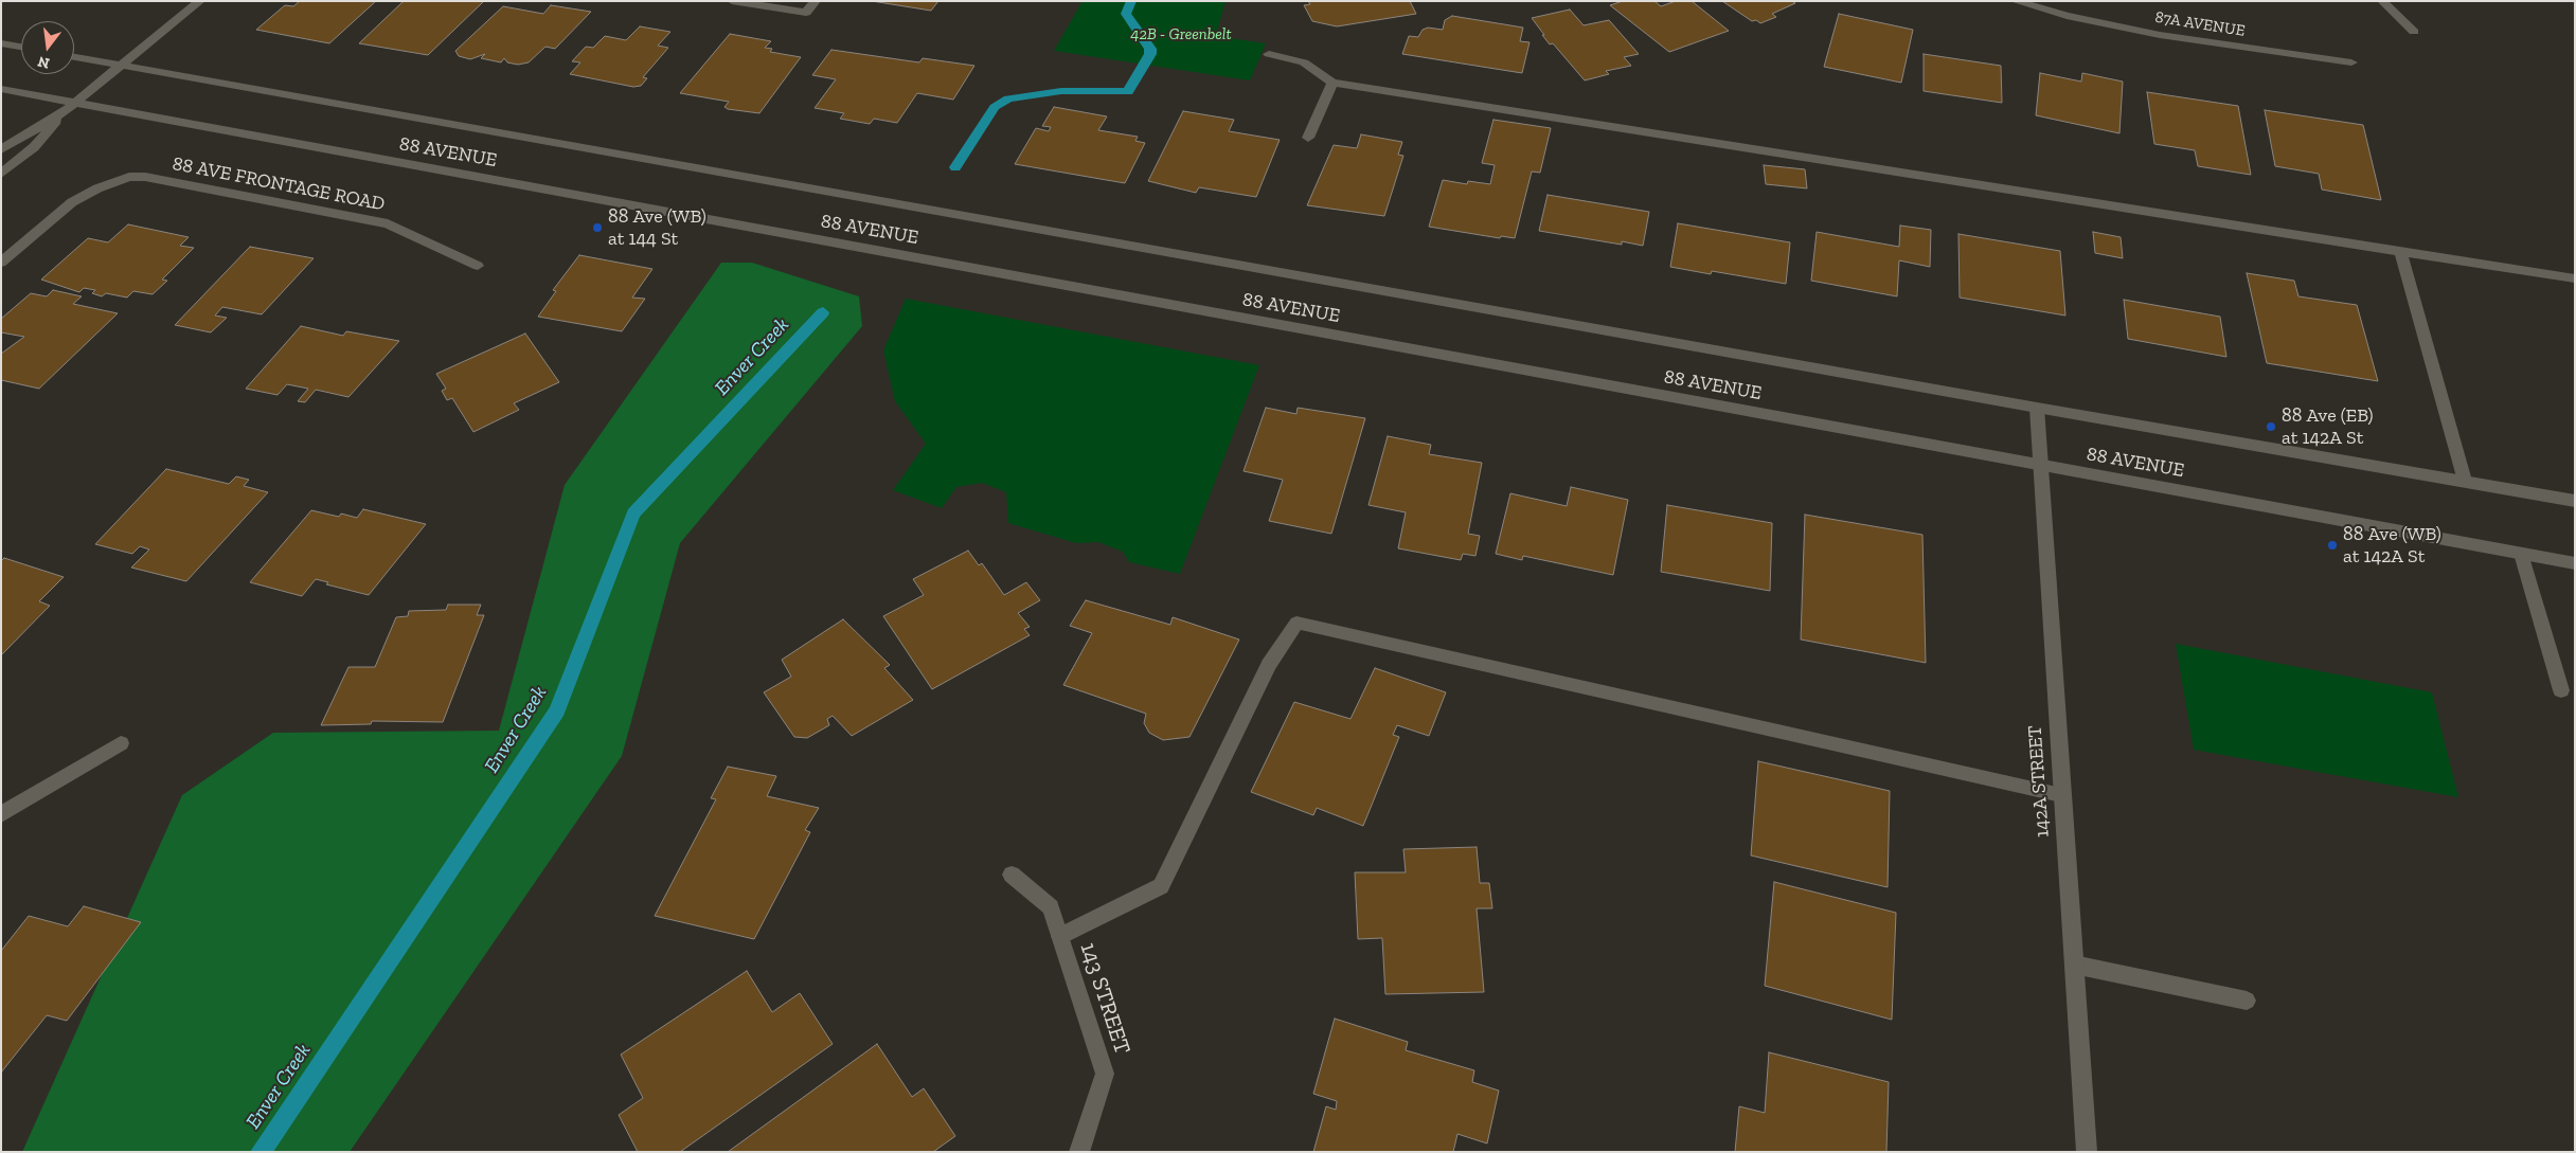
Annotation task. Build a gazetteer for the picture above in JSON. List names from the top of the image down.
{
  "streets": {
    "main road": [
      "87A AVENUE",
      "88 AVENUE",
      "88 AVE FRONTAGE ROAD",
      "142A STREET",
      "143 STREET"
    ]
  },
  "crossings": [
    ["88 AVENUE", "142A STREET"]
  ],
  "water": ["Enver Creek"],
  "parks": ["42B - Greenbelt"],
  "places": ["88 Ave (WB) at 144 St", "88 Ave (EB) at 142A St", "88 Ave (WB) at 142A St"],
  "north": "bottom"
}
